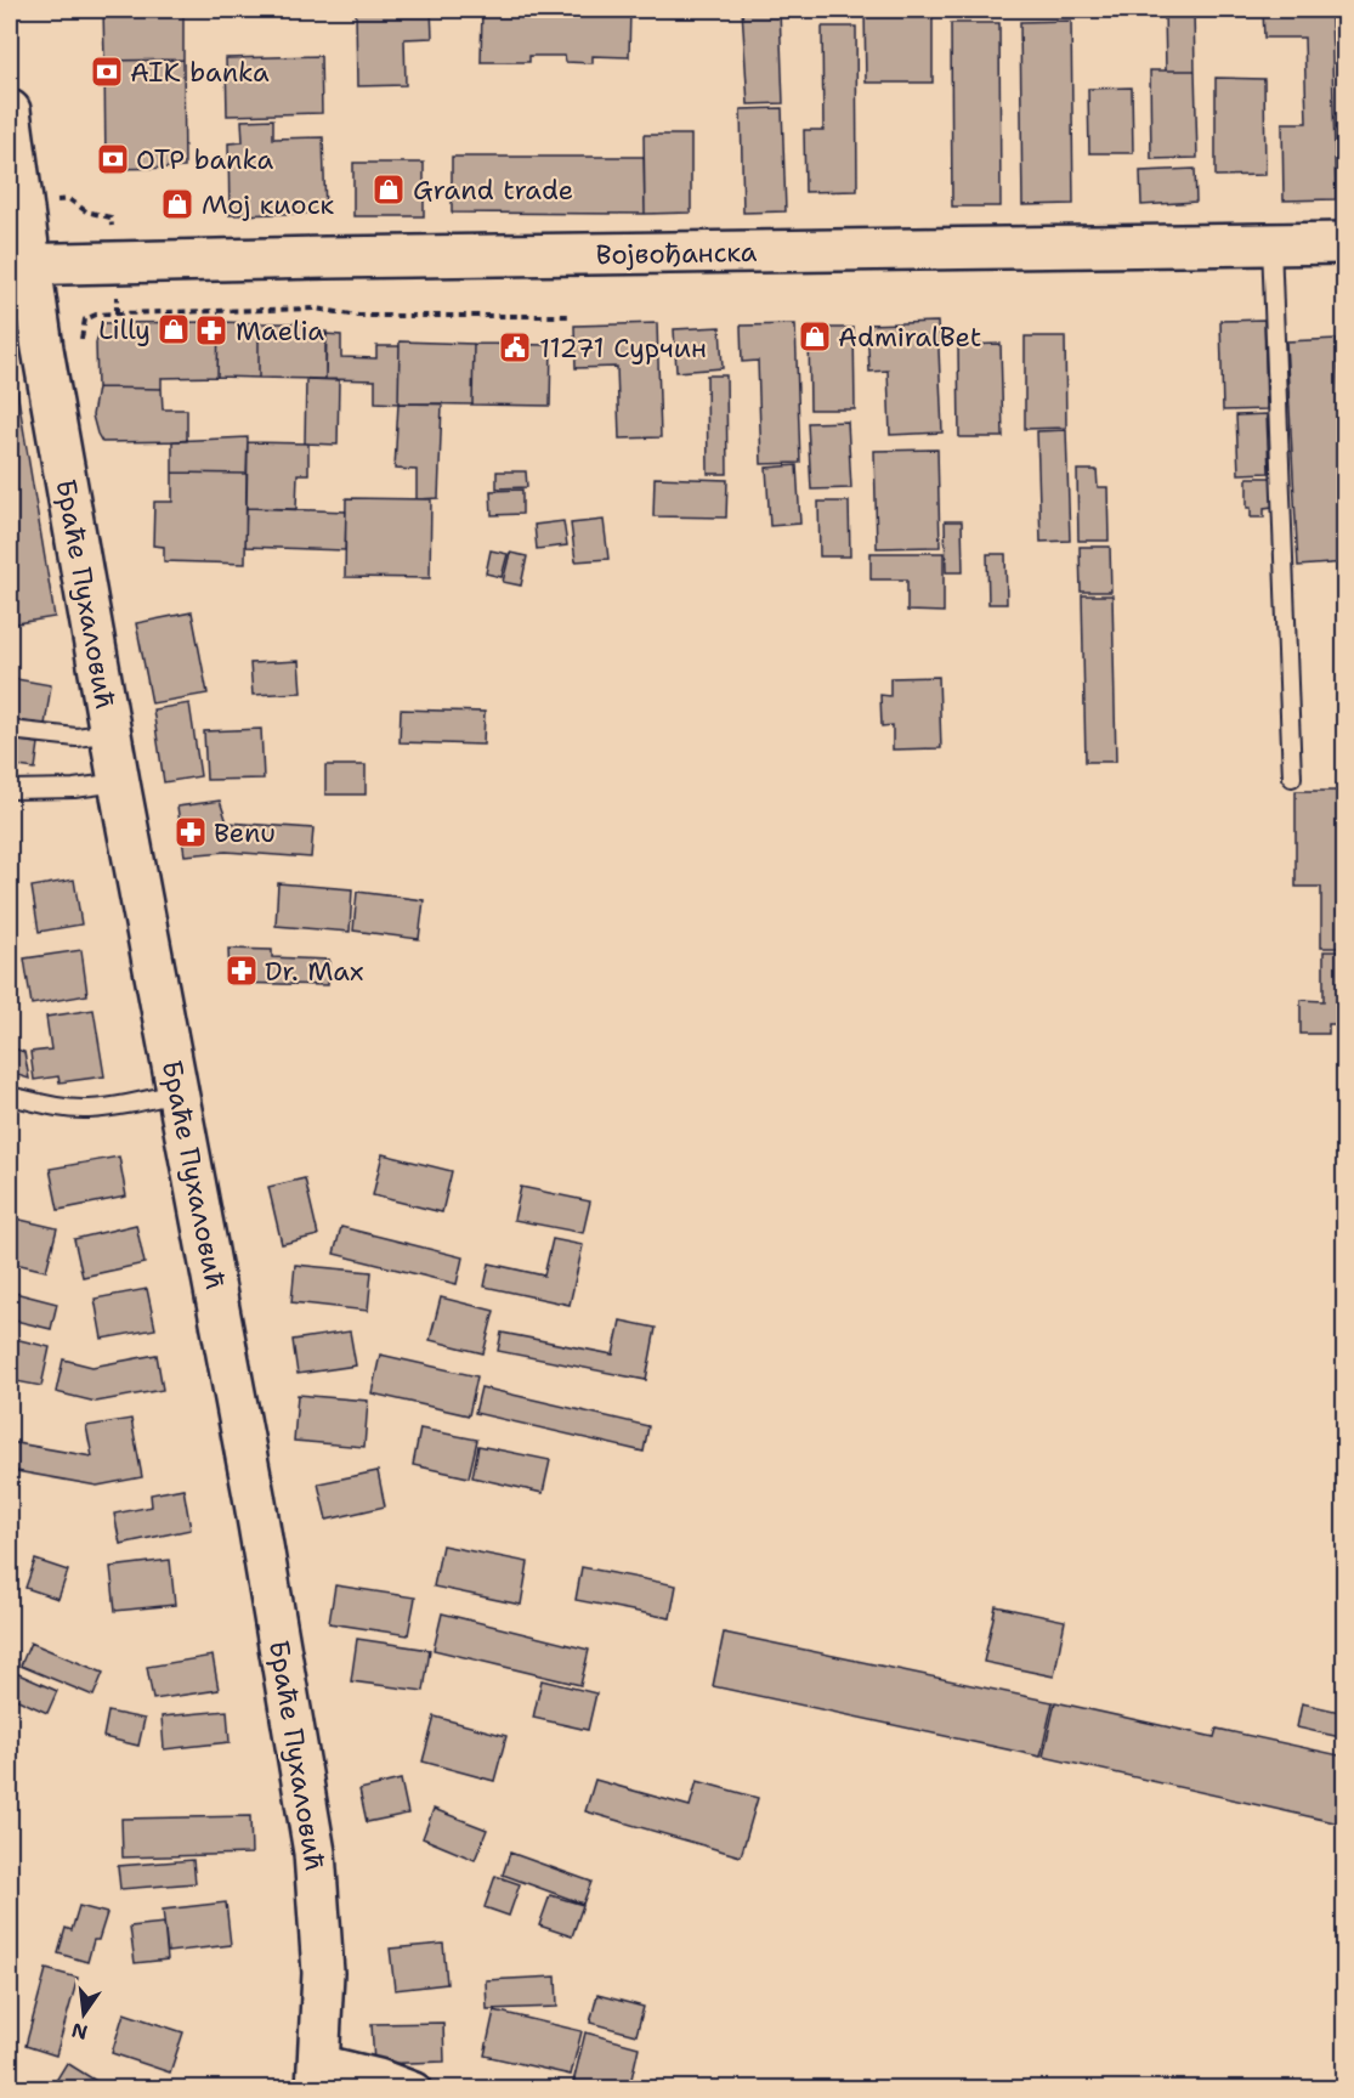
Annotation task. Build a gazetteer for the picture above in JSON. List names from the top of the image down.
{
  "streets": {
    "main road": ["Војвођанска", "Браће Пухаловић"]
  },
  "crossings": [
    ["Војвођанска", "Браће Пухаловић"]
  ],
  "places": {
    "bank": ["AIK banka", "OTP banka"],
    "shop": [
      "Grand trade",
      "Мој киоск",
      "Lilly",
      "AdmiralBet"
    ],
    "pharmacy": ["Maelia", "Benu", "Dr. Max"],
    "public building": ["11271 Сурчин"]
  },
  "north": "bottom"
}
